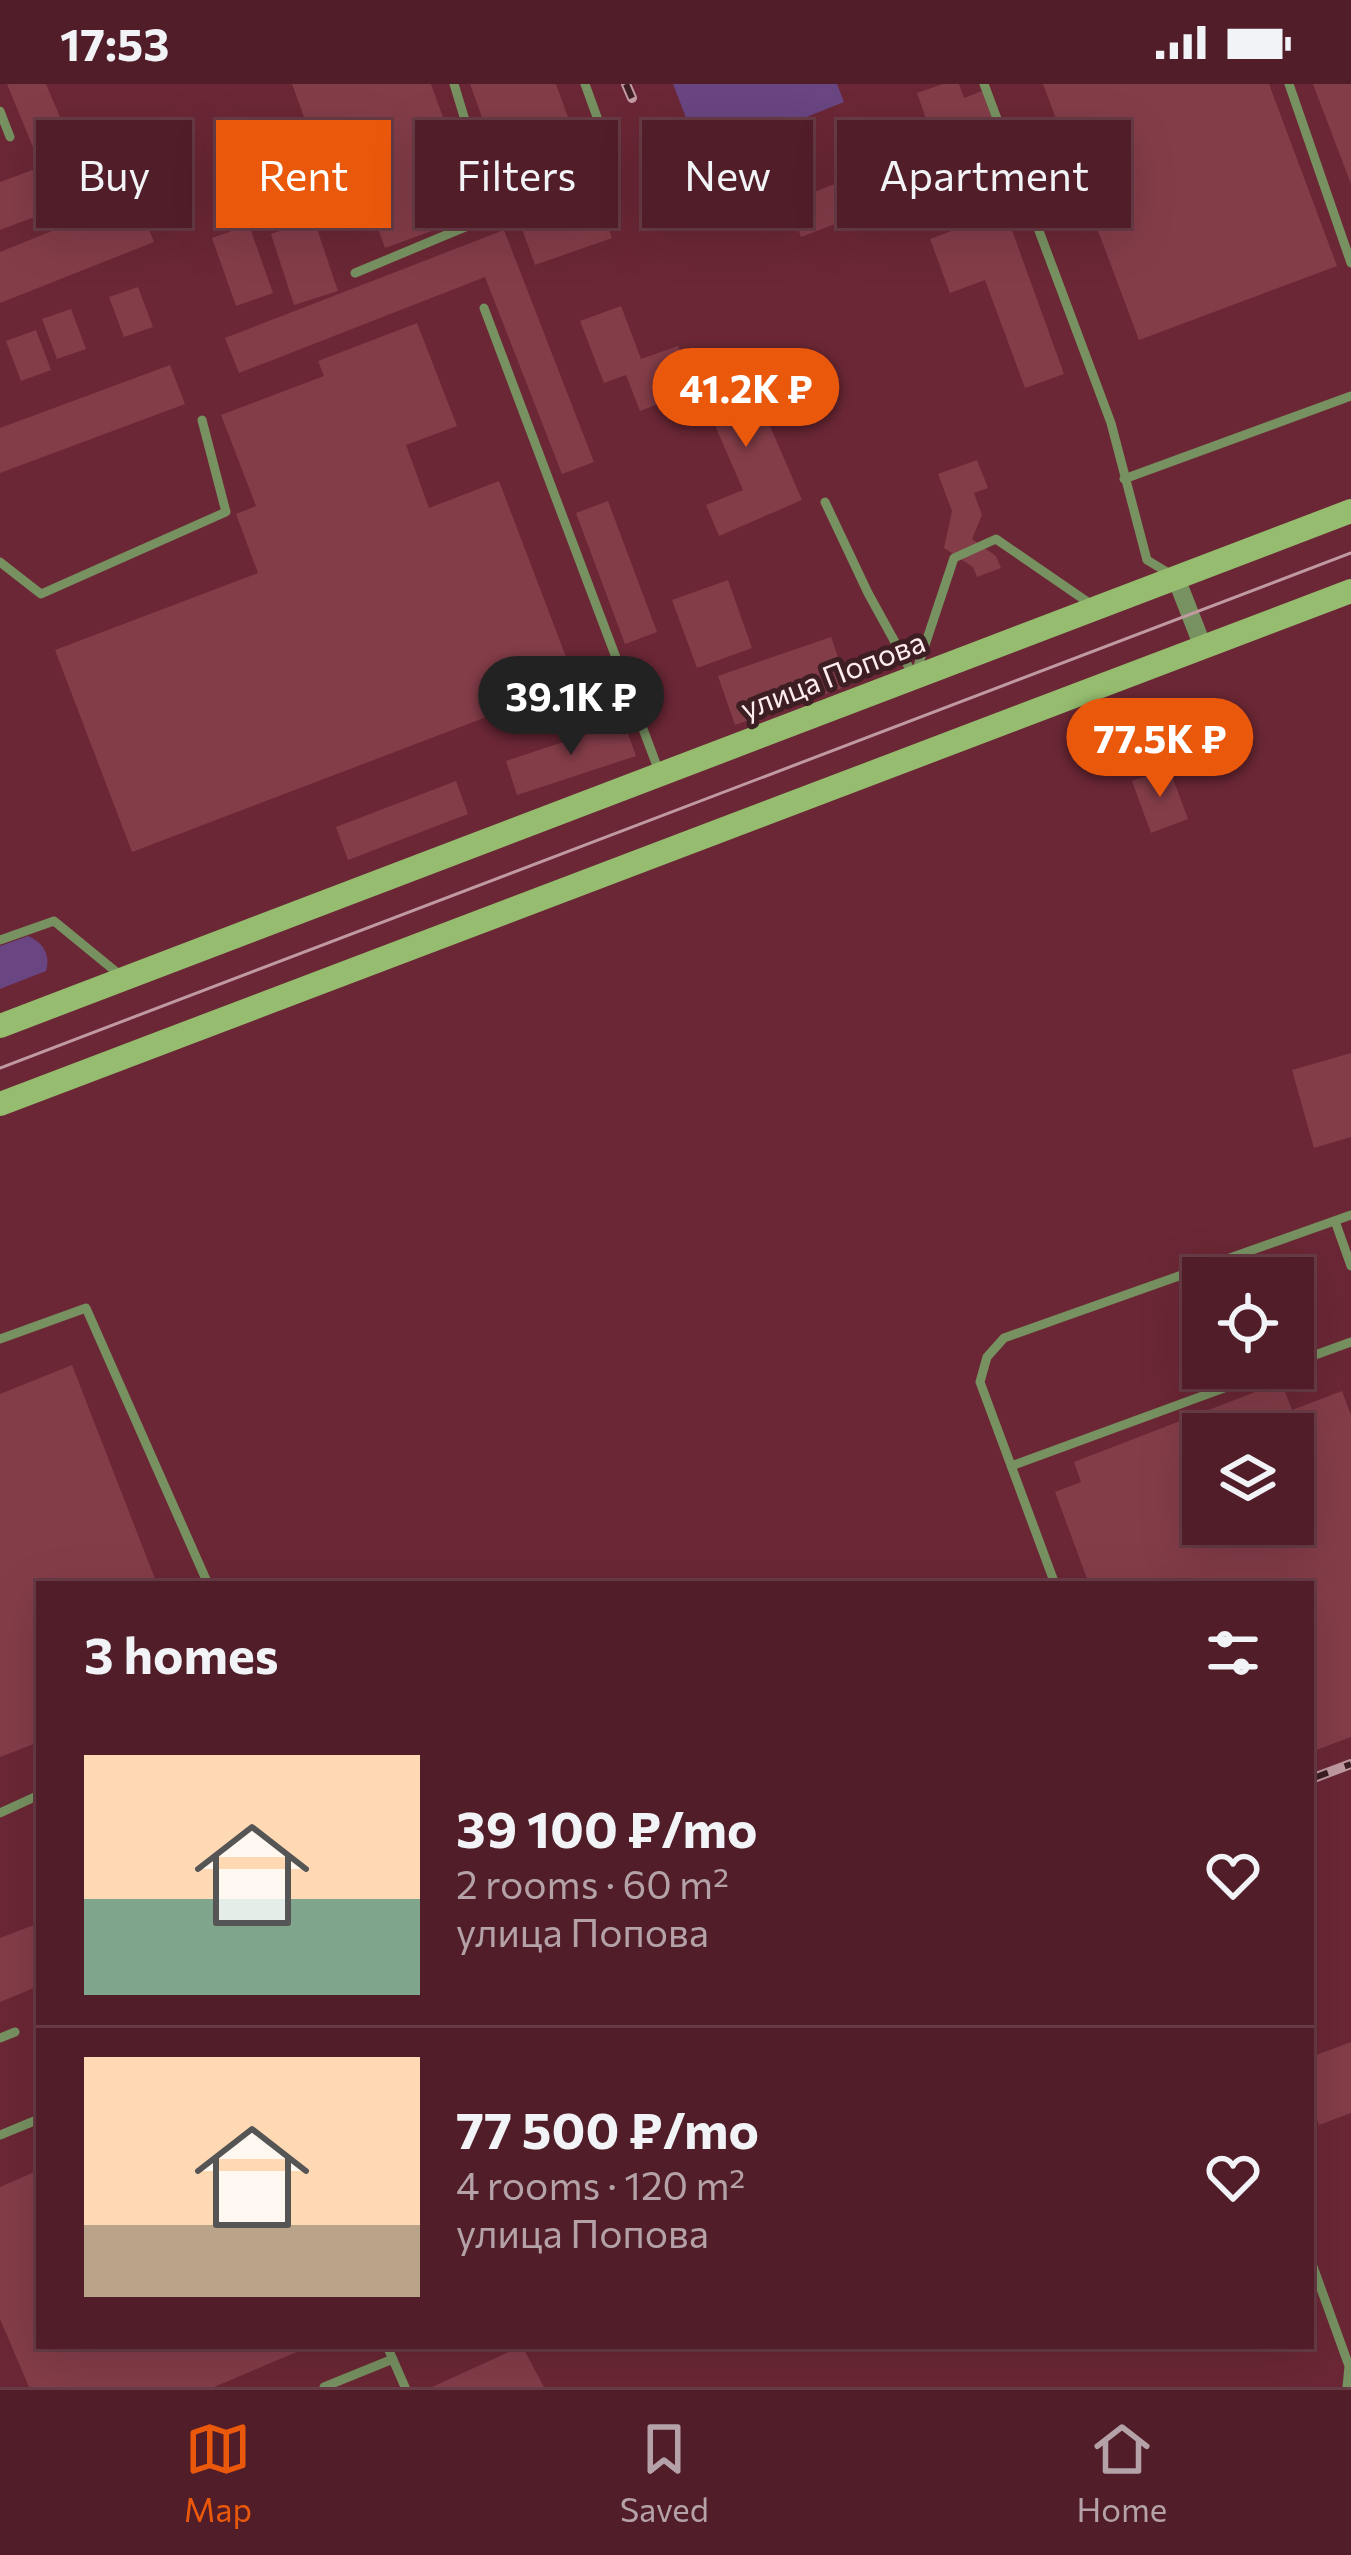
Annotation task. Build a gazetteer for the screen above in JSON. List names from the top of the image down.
{
  "streets": {
    "main road": ["улица Попова"]
  },
  "page": {
    "status": "17:53",
    "chip": [
      "Buy",
      "Rent",
      "Filters",
      "New",
      "Apartment"
    ],
    "price": ["41.2K ₽", "39.1K ₽", "77.5K ₽"],
    "heading": "3 homes",
    "list": [
      {
        "name": "39 100 ₽/mo",
        "note": "2 rooms · 60 m² · улица Попова"
      },
      {
        "name": "77 500 ₽/mo",
        "note": "4 rooms · 120 m² · улица Попова"
      }
    ],
    "tabs": ["Map", "Saved", "Home"]
  }
}
